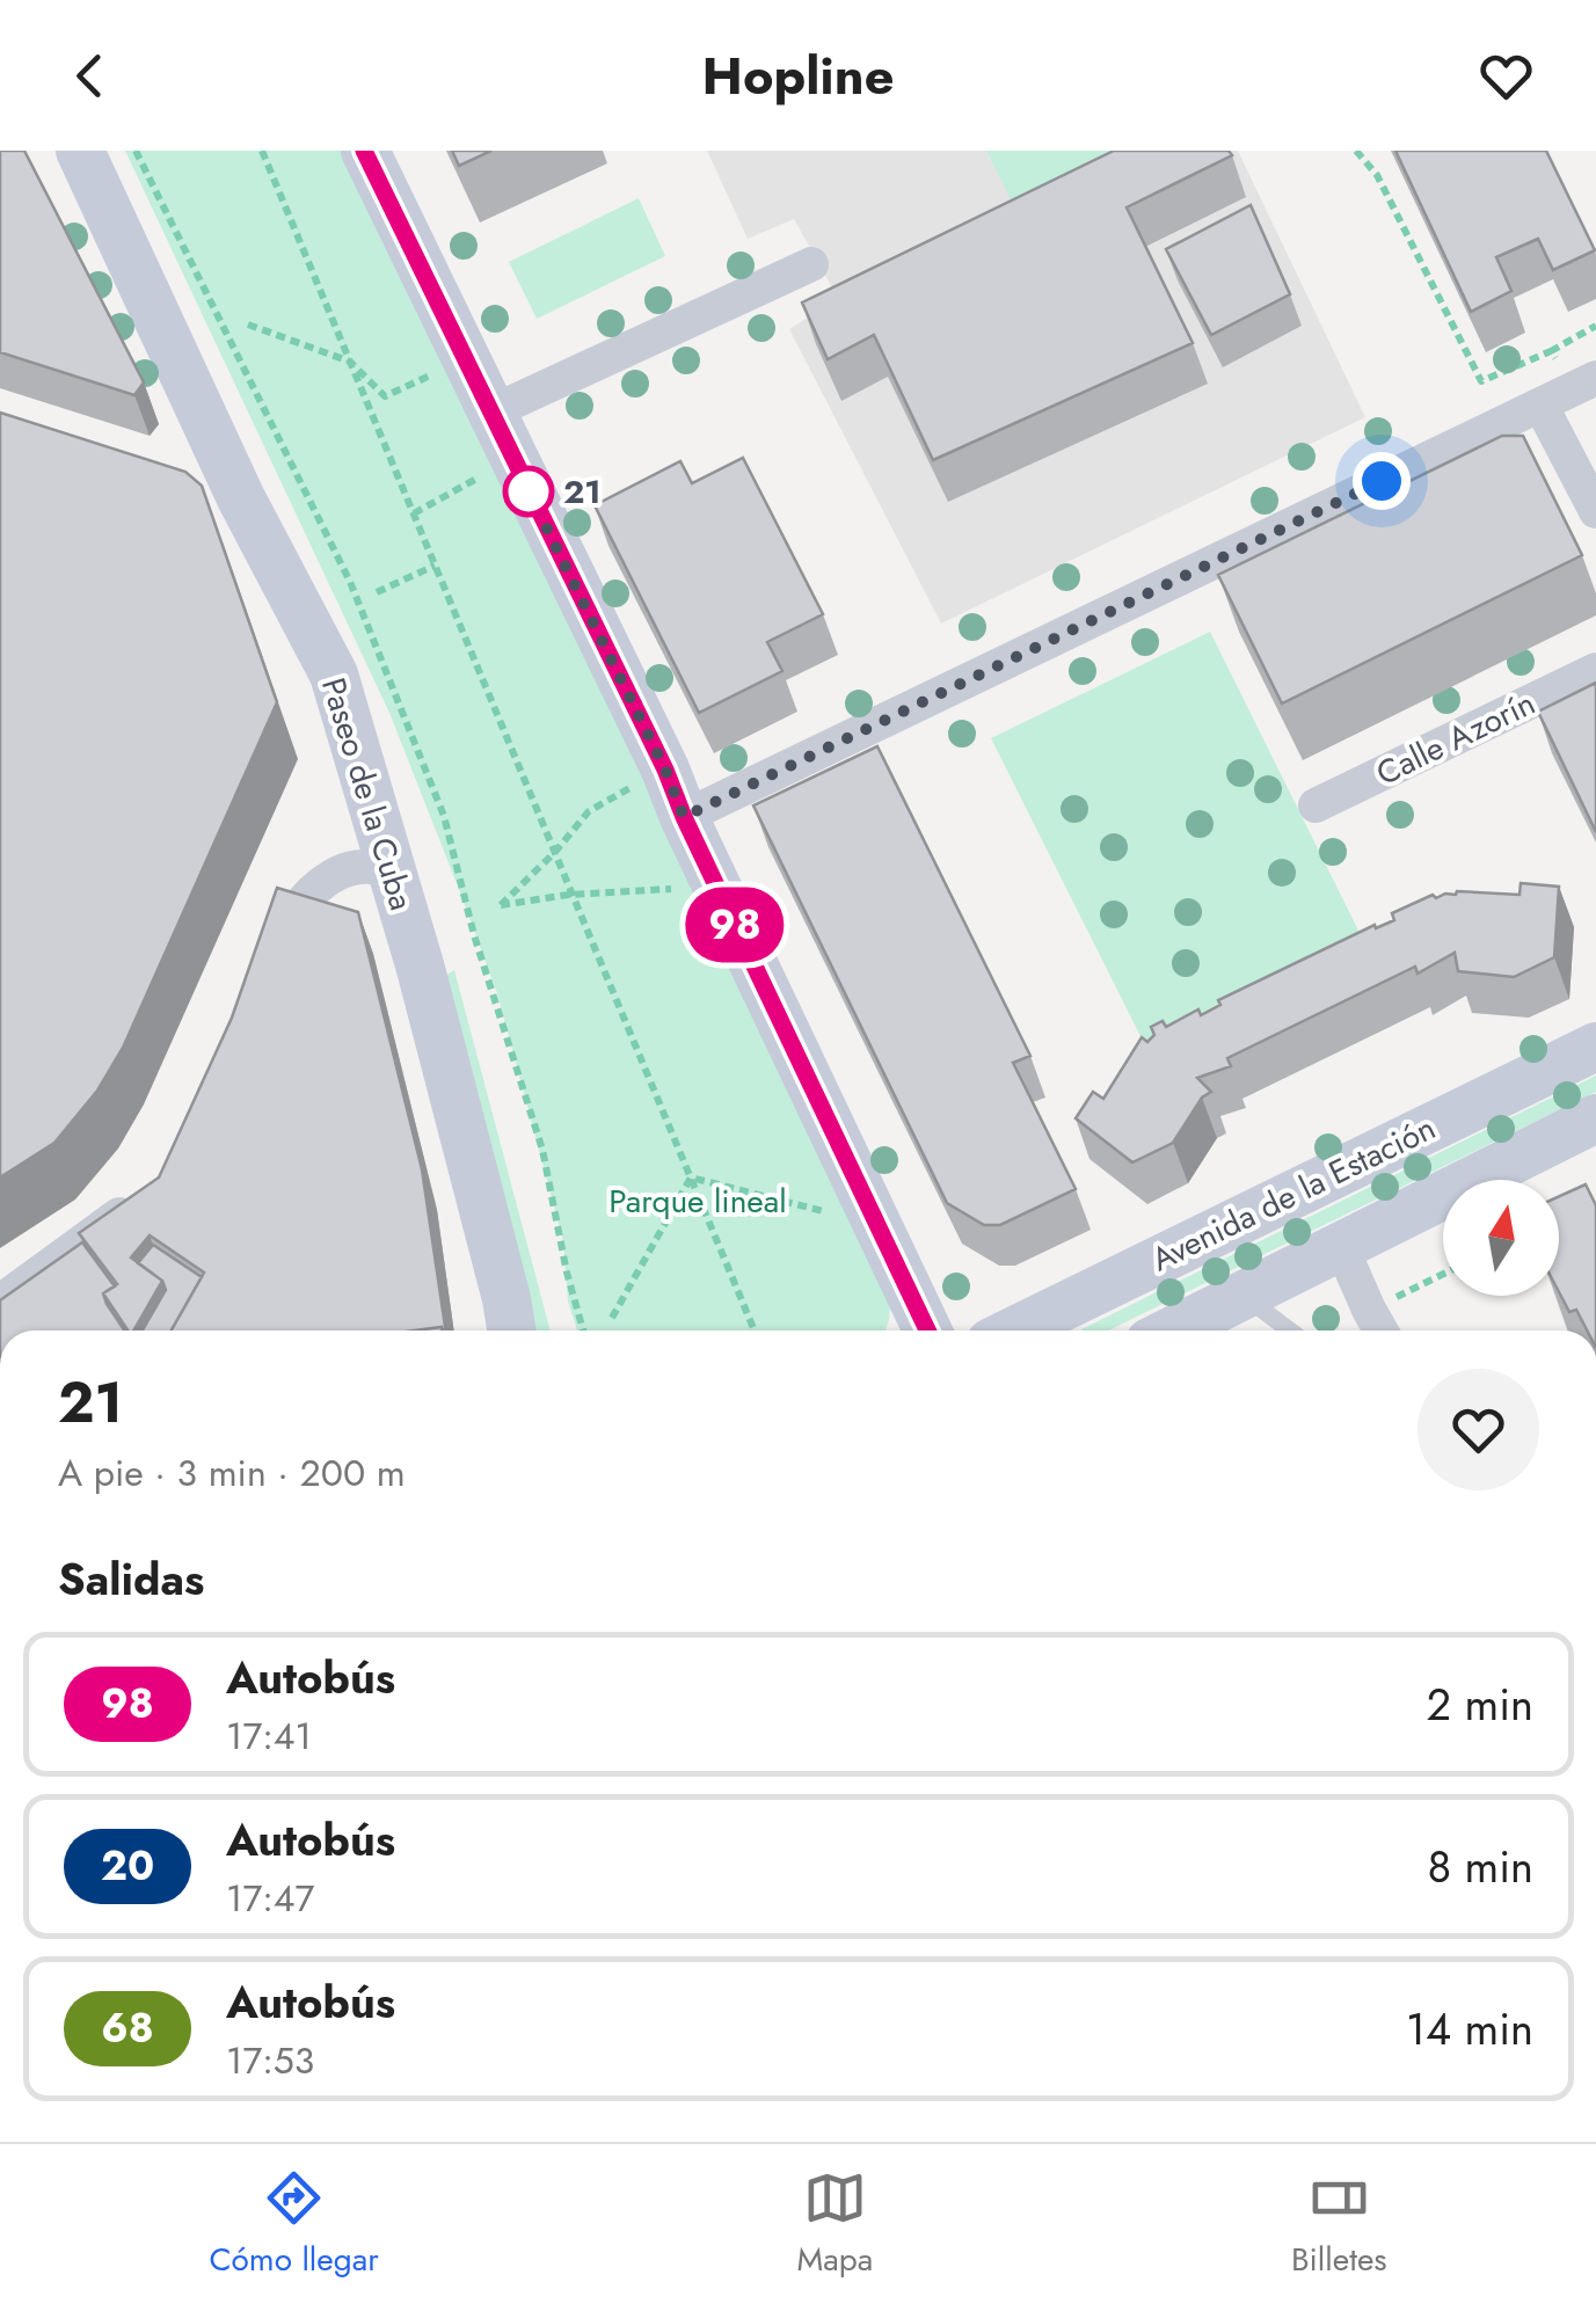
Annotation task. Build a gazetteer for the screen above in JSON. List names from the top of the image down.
{
  "streets": {
    "main road": ["Paseo de la Cuba", "Avenida de la Estación"],
    "street": ["Calle Azorín"]
  },
  "parks": ["Parque lineal"],
  "places": ["21"],
  "lines": ["bus line 98"],
  "north": "top",
  "page": {
    "header": "Hopline",
    "on_map": "98",
    "heading": [
      ["21", "A pie · 3 min · 200 m"],
      "Salidas"
    ],
    "list": [
      {
        "mark": "98",
        "name": "Autobús",
        "note": "17:41",
        "value": "2 min"
      },
      {
        "mark": "20",
        "name": "Autobús",
        "note": "17:47",
        "value": "8 min"
      },
      {
        "mark": "68",
        "name": "Autobús",
        "note": "17:53",
        "value": "14 min"
      }
    ],
    "tabs": ["Cómo llegar", "Mapa", "Billetes"]
  }
}
